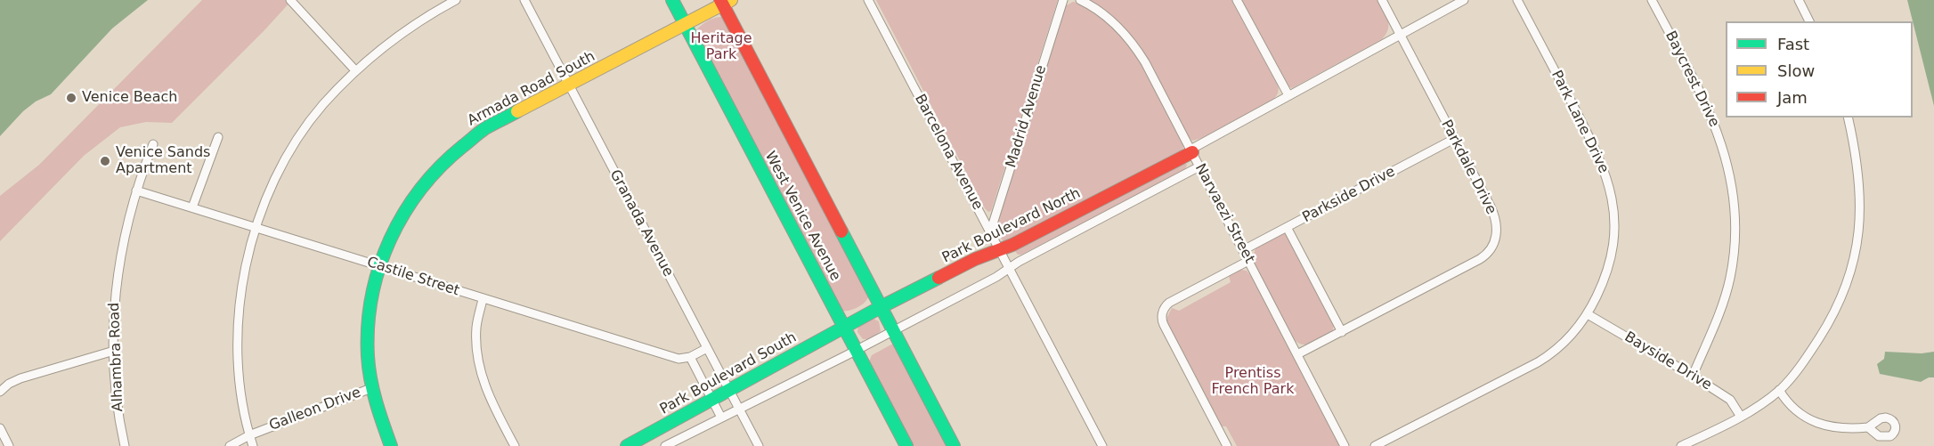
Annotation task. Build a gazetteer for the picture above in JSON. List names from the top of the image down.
{
  "streets": {
    "street": [
      "Baycrest Drive",
      "Armada Road South",
      "Madrid Avenue",
      "Park Lane Drive",
      "Barcelona Avenue",
      "Parkdale Drive",
      "Parkside Drive",
      "Narvaezi Street",
      "West Venice Avenue",
      "Granada Avenue",
      "Park Boulevard North",
      "Castile Street",
      "Alhambra Road",
      "Bayside Drive",
      "Park Boulevard South",
      "Galleon Drive"
    ]
  },
  "crossings": [
    ["Baycrest Drive", "Bayside Drive"],
    ["Armada Road South", "West Venice Avenue"],
    ["Armada Road South", "Granada Avenue"],
    ["Armada Road South", "Castile Street"],
    ["Armada Road South", "Galleon Drive"],
    ["Madrid Avenue", "Barcelona Avenue"],
    ["Park Lane Drive", "Bayside Drive"],
    ["Barcelona Avenue", "Park Boulevard North"],
    ["Parkdale Drive", "Parkside Drive"],
    ["Parkdale Drive", "Narvaezi Street"],
    ["Parkdale Drive", "Park Boulevard North"],
    ["Parkside Drive", "Narvaezi Street"],
    ["Narvaezi Street", "Park Boulevard North"],
    ["West Venice Avenue", "Park Boulevard North"],
    ["West Venice Avenue", "Park Boulevard South"],
    ["Granada Avenue", "Park Boulevard South"],
    ["Park Boulevard North", "Park Boulevard South"],
    ["Castile Street", "Alhambra Road"]
  ],
  "parks": ["Heritage Park", "Prentiss French Park"],
  "places": ["Venice Beach", "Venice Sands Apartment"],
  "legend": ["Fast", "Slow", "Jam"]
}
